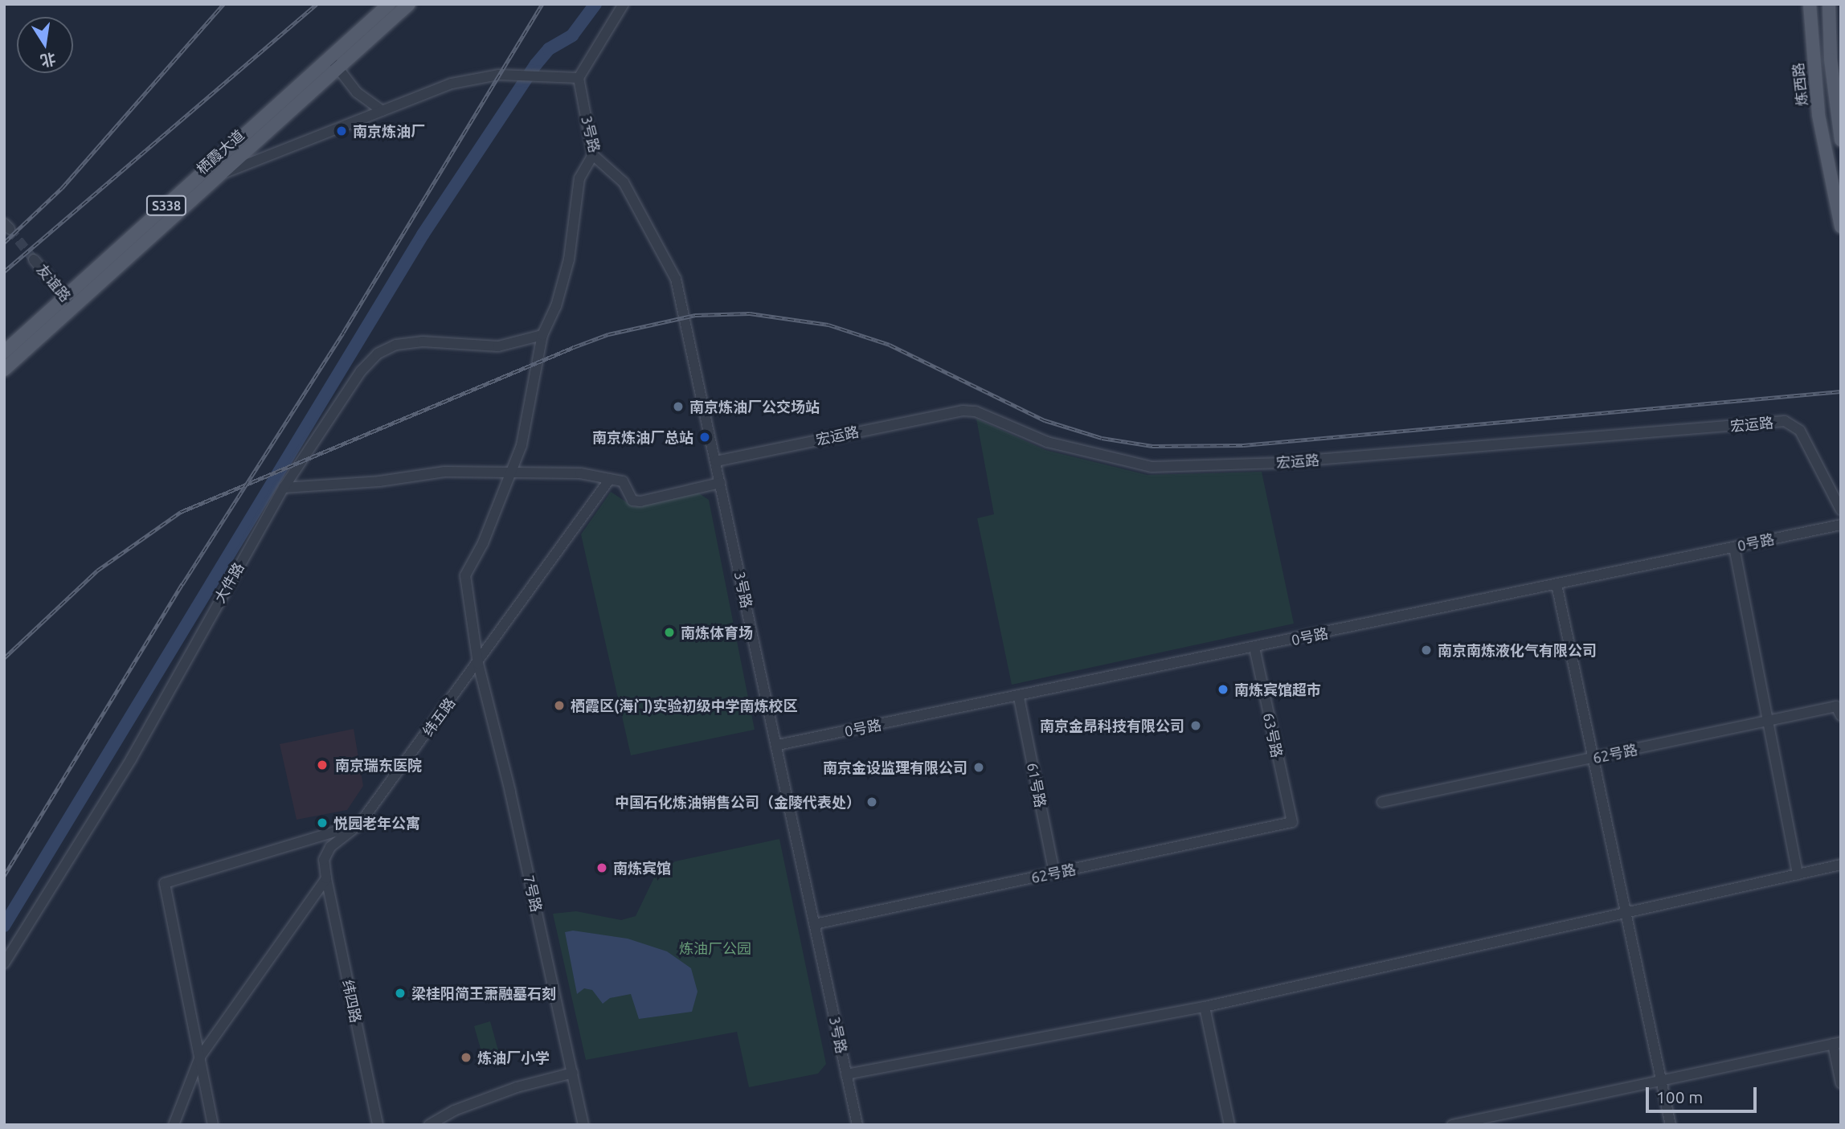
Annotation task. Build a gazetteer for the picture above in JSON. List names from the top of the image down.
{
  "streets": {
    "main road": ["炼西路", "栖霞大道", "S338"],
    "street": [
      "3号路",
      "友谊路",
      "宏运路",
      "0号路",
      "大件路",
      "纬五路",
      "63号路",
      "62号路",
      "61号路",
      "7号路",
      "纬四路"
    ]
  },
  "crossings": [
    ["3号路", "宏运路"],
    ["3号路", "0号路"],
    ["3号路", "62号路"],
    ["3号路", "7号路"],
    ["栖霞大道", "友谊路"],
    ["0号路", "63号路"],
    ["0号路", "61号路"],
    ["大件路", "7号路"],
    ["纬五路", "7号路"],
    ["纬五路", "纬四路"],
    ["63号路", "62号路"],
    ["62号路", "61号路"]
  ],
  "parks": ["炼油厂公园"],
  "places": [
    "南京炼油厂",
    "南京炼油厂公交场站",
    "南京炼油厂总站",
    "南炼体育场",
    "南京南炼液化气有限公司",
    "南炼宾馆超市",
    "栖霞区(海门)实验初级中学南炼校区",
    "南京金昂科技有限公司",
    "南京瑞东医院",
    "南京金设监理有限公司",
    "中国石化炼油销售公司（金陵代表处）",
    "悦园老年公寓",
    "南炼宾馆",
    "梁桂阳简王萧融墓石刻",
    "炼油厂小学"
  ],
  "scale_bar": "100 m",
  "north": "bottom"
}
